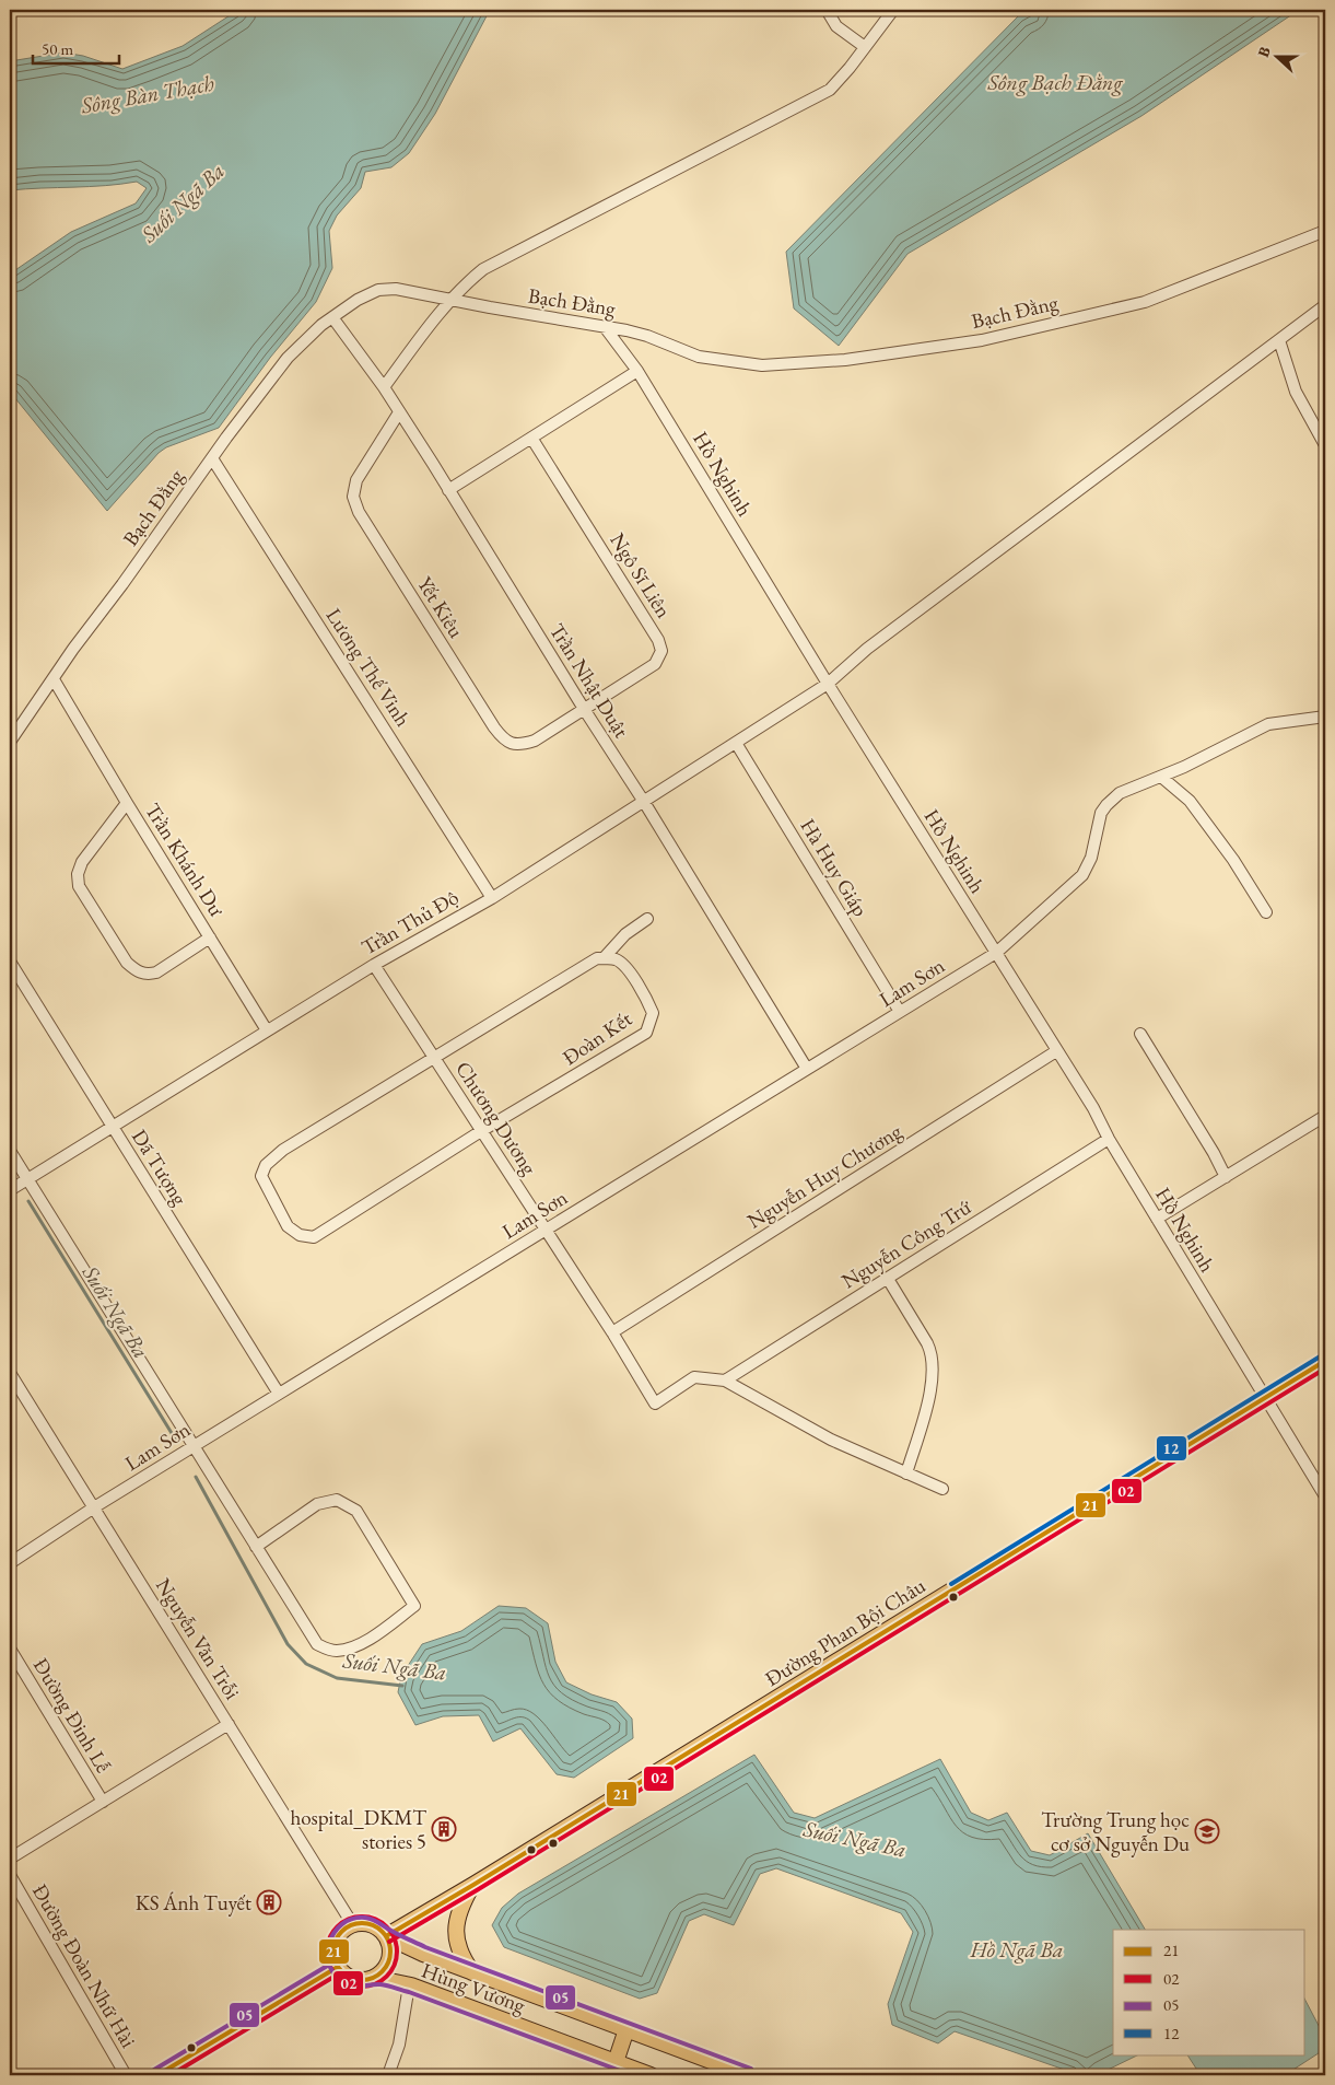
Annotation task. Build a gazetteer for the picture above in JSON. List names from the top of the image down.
{
  "streets": {
    "main road": ["Đường Phan Bội Châu", "Hùng Vương"],
    "street": [
      "Bạch Đằng",
      "Hồ Nghinh",
      "Ngô Sĩ Liên",
      "Yết Kiêu",
      "Lương Thế Vinh",
      "Trần Nhật Duật",
      "Trần Khánh Dư",
      "Hà Huy Giáp",
      "Trần Thủ Độ",
      "Lam Sơn",
      "Đoàn Kết",
      "Chương Dương",
      "Dã Tượng",
      "Nguyễn Huy Chương",
      "Nguyễn Công Trứ",
      "Nguyễn Văn Trỗi",
      "Đường Đinh Lễ",
      "Đường Đoàn Nhữ Hài"
    ]
  },
  "crossings": [
    ["Bạch Đằng", "Hồ Nghinh"],
    ["Bạch Đằng", "Lương Thế Vinh"],
    ["Bạch Đằng", "Trần Nhật Duật"],
    ["Bạch Đằng", "Trần Khánh Dư"],
    ["Hồ Nghinh", "Trần Thủ Độ"],
    ["Hồ Nghinh", "Lam Sơn"],
    ["Hồ Nghinh", "Nguyễn Huy Chương"],
    ["Hồ Nghinh", "Nguyễn Công Trứ"],
    ["Hồ Nghinh", "Đường Phan Bội Châu"],
    ["Ngô Sĩ Liên", "Yết Kiêu"],
    ["Ngô Sĩ Liên", "Trần Nhật Duật"],
    ["Yết Kiêu", "Trần Nhật Duật"],
    ["Lương Thế Vinh", "Trần Thủ Độ"],
    ["Trần Nhật Duật", "Trần Thủ Độ"],
    ["Trần Nhật Duật", "Lam Sơn"],
    ["Trần Khánh Dư", "Trần Thủ Độ"],
    ["Hà Huy Giáp", "Trần Thủ Độ"],
    ["Hà Huy Giáp", "Lam Sơn"],
    ["Trần Thủ Độ", "Chương Dương"],
    ["Trần Thủ Độ", "Dã Tượng"],
    ["Lam Sơn", "Chương Dương"],
    ["Lam Sơn", "Dã Tượng"],
    ["Lam Sơn", "Nguyễn Văn Trỗi"],
    ["Đoàn Kết", "Chương Dương"],
    ["Chương Dương", "Nguyễn Huy Chương"],
    ["Chương Dương", "Nguyễn Công Trứ"],
    ["Đường Phan Bội Châu", "Nguyễn Văn Trỗi"],
    ["Đường Phan Bội Châu", "Hùng Vương"],
    ["Nguyễn Văn Trỗi", "Hùng Vương"]
  ],
  "water": [
    "Sông Bạch Đằng",
    "Sông Bàn Thạch",
    "Suối Ngã Ba",
    "Hồ Ngã Ba"
  ],
  "places": {
    "building": ["hospital_DKMT stories 5", "KS Ánh Tuyết"],
    "school or university": ["Trường Trung học cơ sở Nguyễn Du"]
  },
  "lines": [
    "transit line 12",
    "transit line 21",
    "transit line 02",
    "transit line 05"
  ],
  "legend": [
    "21",
    "02",
    "05",
    "12"
  ],
  "scale_bar": "50 m",
  "north": "left"
}
